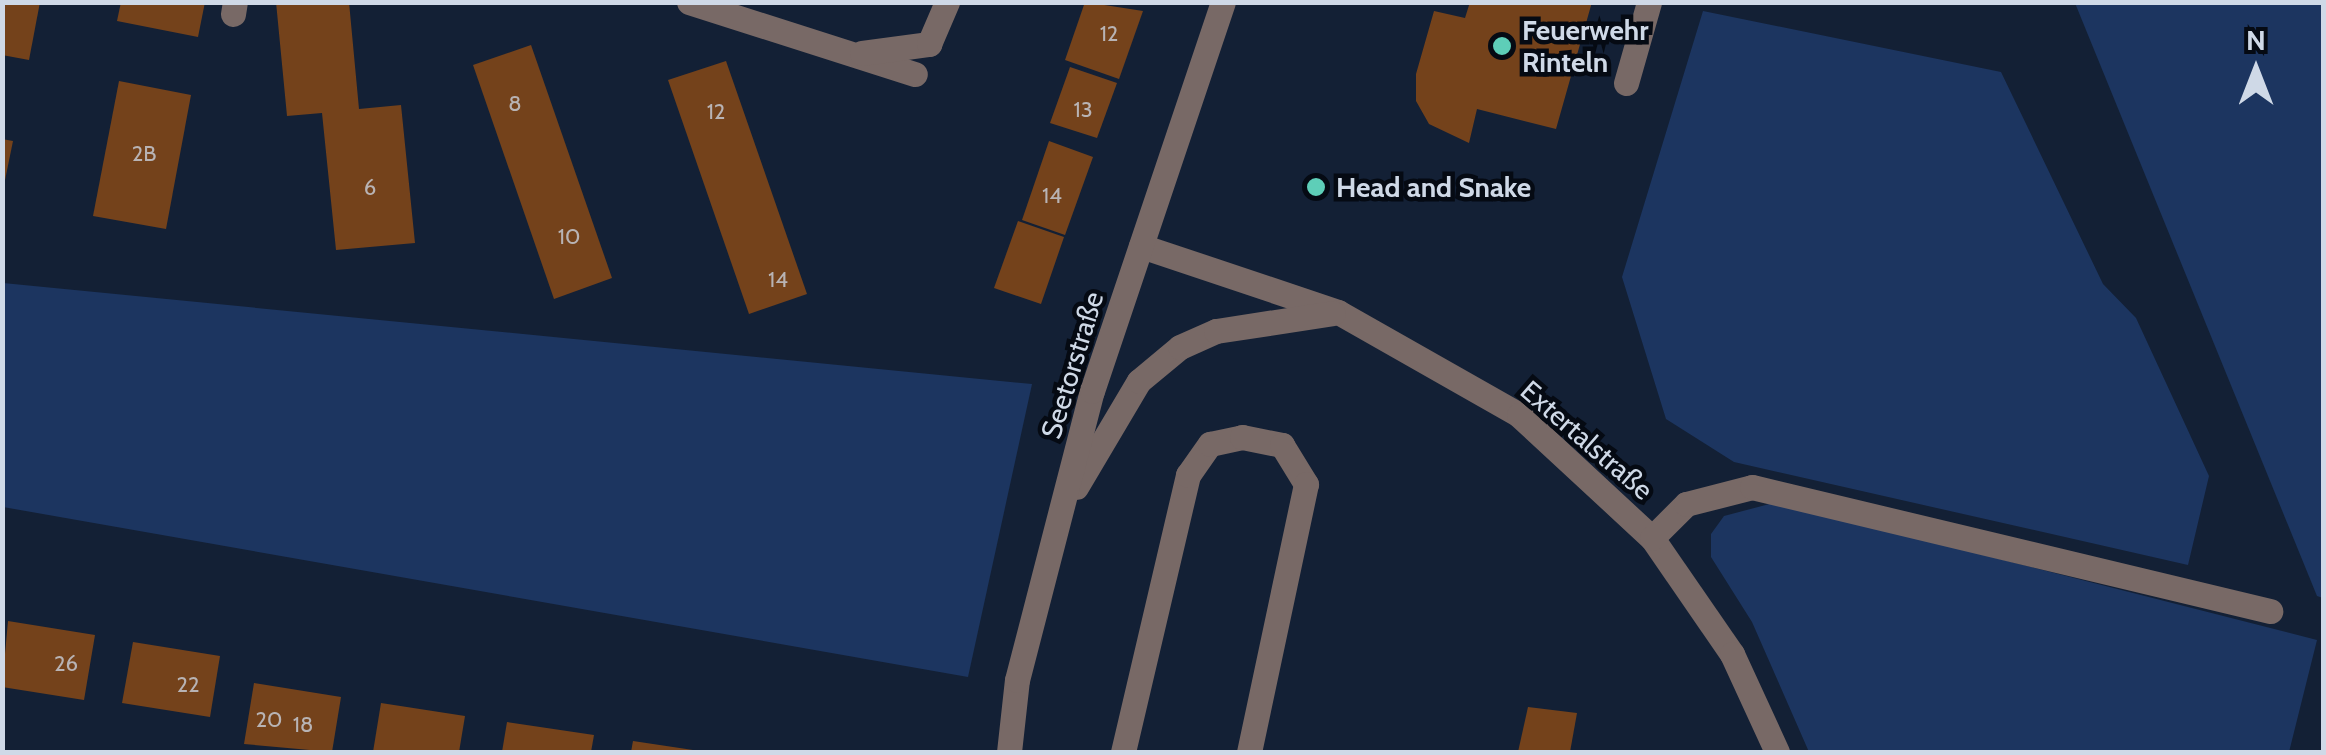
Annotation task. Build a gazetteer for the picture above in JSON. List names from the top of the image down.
{
  "streets": {
    "street": ["Seetorstraße", "Extertalstraße"]
  },
  "crossings": [
    ["Seetorstraße", "Extertalstraße"]
  ],
  "places": ["Feuerwehr Rinteln", "Head and Snake"],
  "house_numbers": [
    "12",
    "8",
    "13",
    "12",
    "2B",
    "6",
    "14",
    "10",
    "14",
    "26",
    "22",
    "20",
    "18"
  ],
  "north": "top"
}
